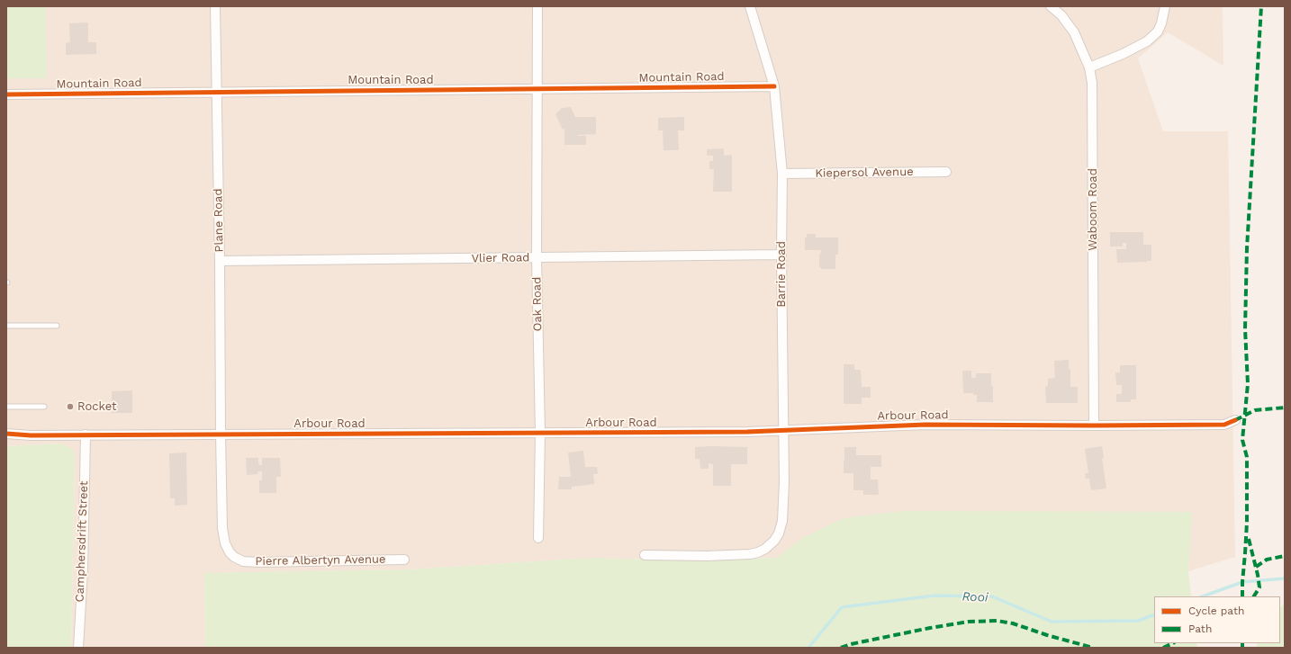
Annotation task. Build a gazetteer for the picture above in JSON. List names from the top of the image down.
{
  "streets": {
    "street": [
      "Mountain Road",
      "Kiepersol Avenue",
      "Waboom Road",
      "Plane Road",
      "Vlier Road",
      "Barrie Road",
      "Oak Road",
      "Arbour Road",
      "Camphersdrift Street",
      "Pierre Albertyn Avenue"
    ]
  },
  "crossings": [
    ["Mountain Road", "Plane Road"],
    ["Mountain Road", "Barrie Road"],
    ["Mountain Road", "Oak Road"],
    ["Kiepersol Avenue", "Barrie Road"],
    ["Waboom Road", "Arbour Road"],
    ["Plane Road", "Vlier Road"],
    ["Plane Road", "Arbour Road"],
    ["Plane Road", "Pierre Albertyn Avenue"],
    ["Vlier Road", "Barrie Road"],
    ["Vlier Road", "Oak Road"],
    ["Barrie Road", "Arbour Road"],
    ["Oak Road", "Arbour Road"],
    ["Arbour Road", "Camphersdrift Street"],
    ["Arbour Road", "Pierre Albertyn Avenue"]
  ],
  "water": ["Rooi"],
  "places": ["Rocket"],
  "legend": ["Cycle path", "Path"]
}
